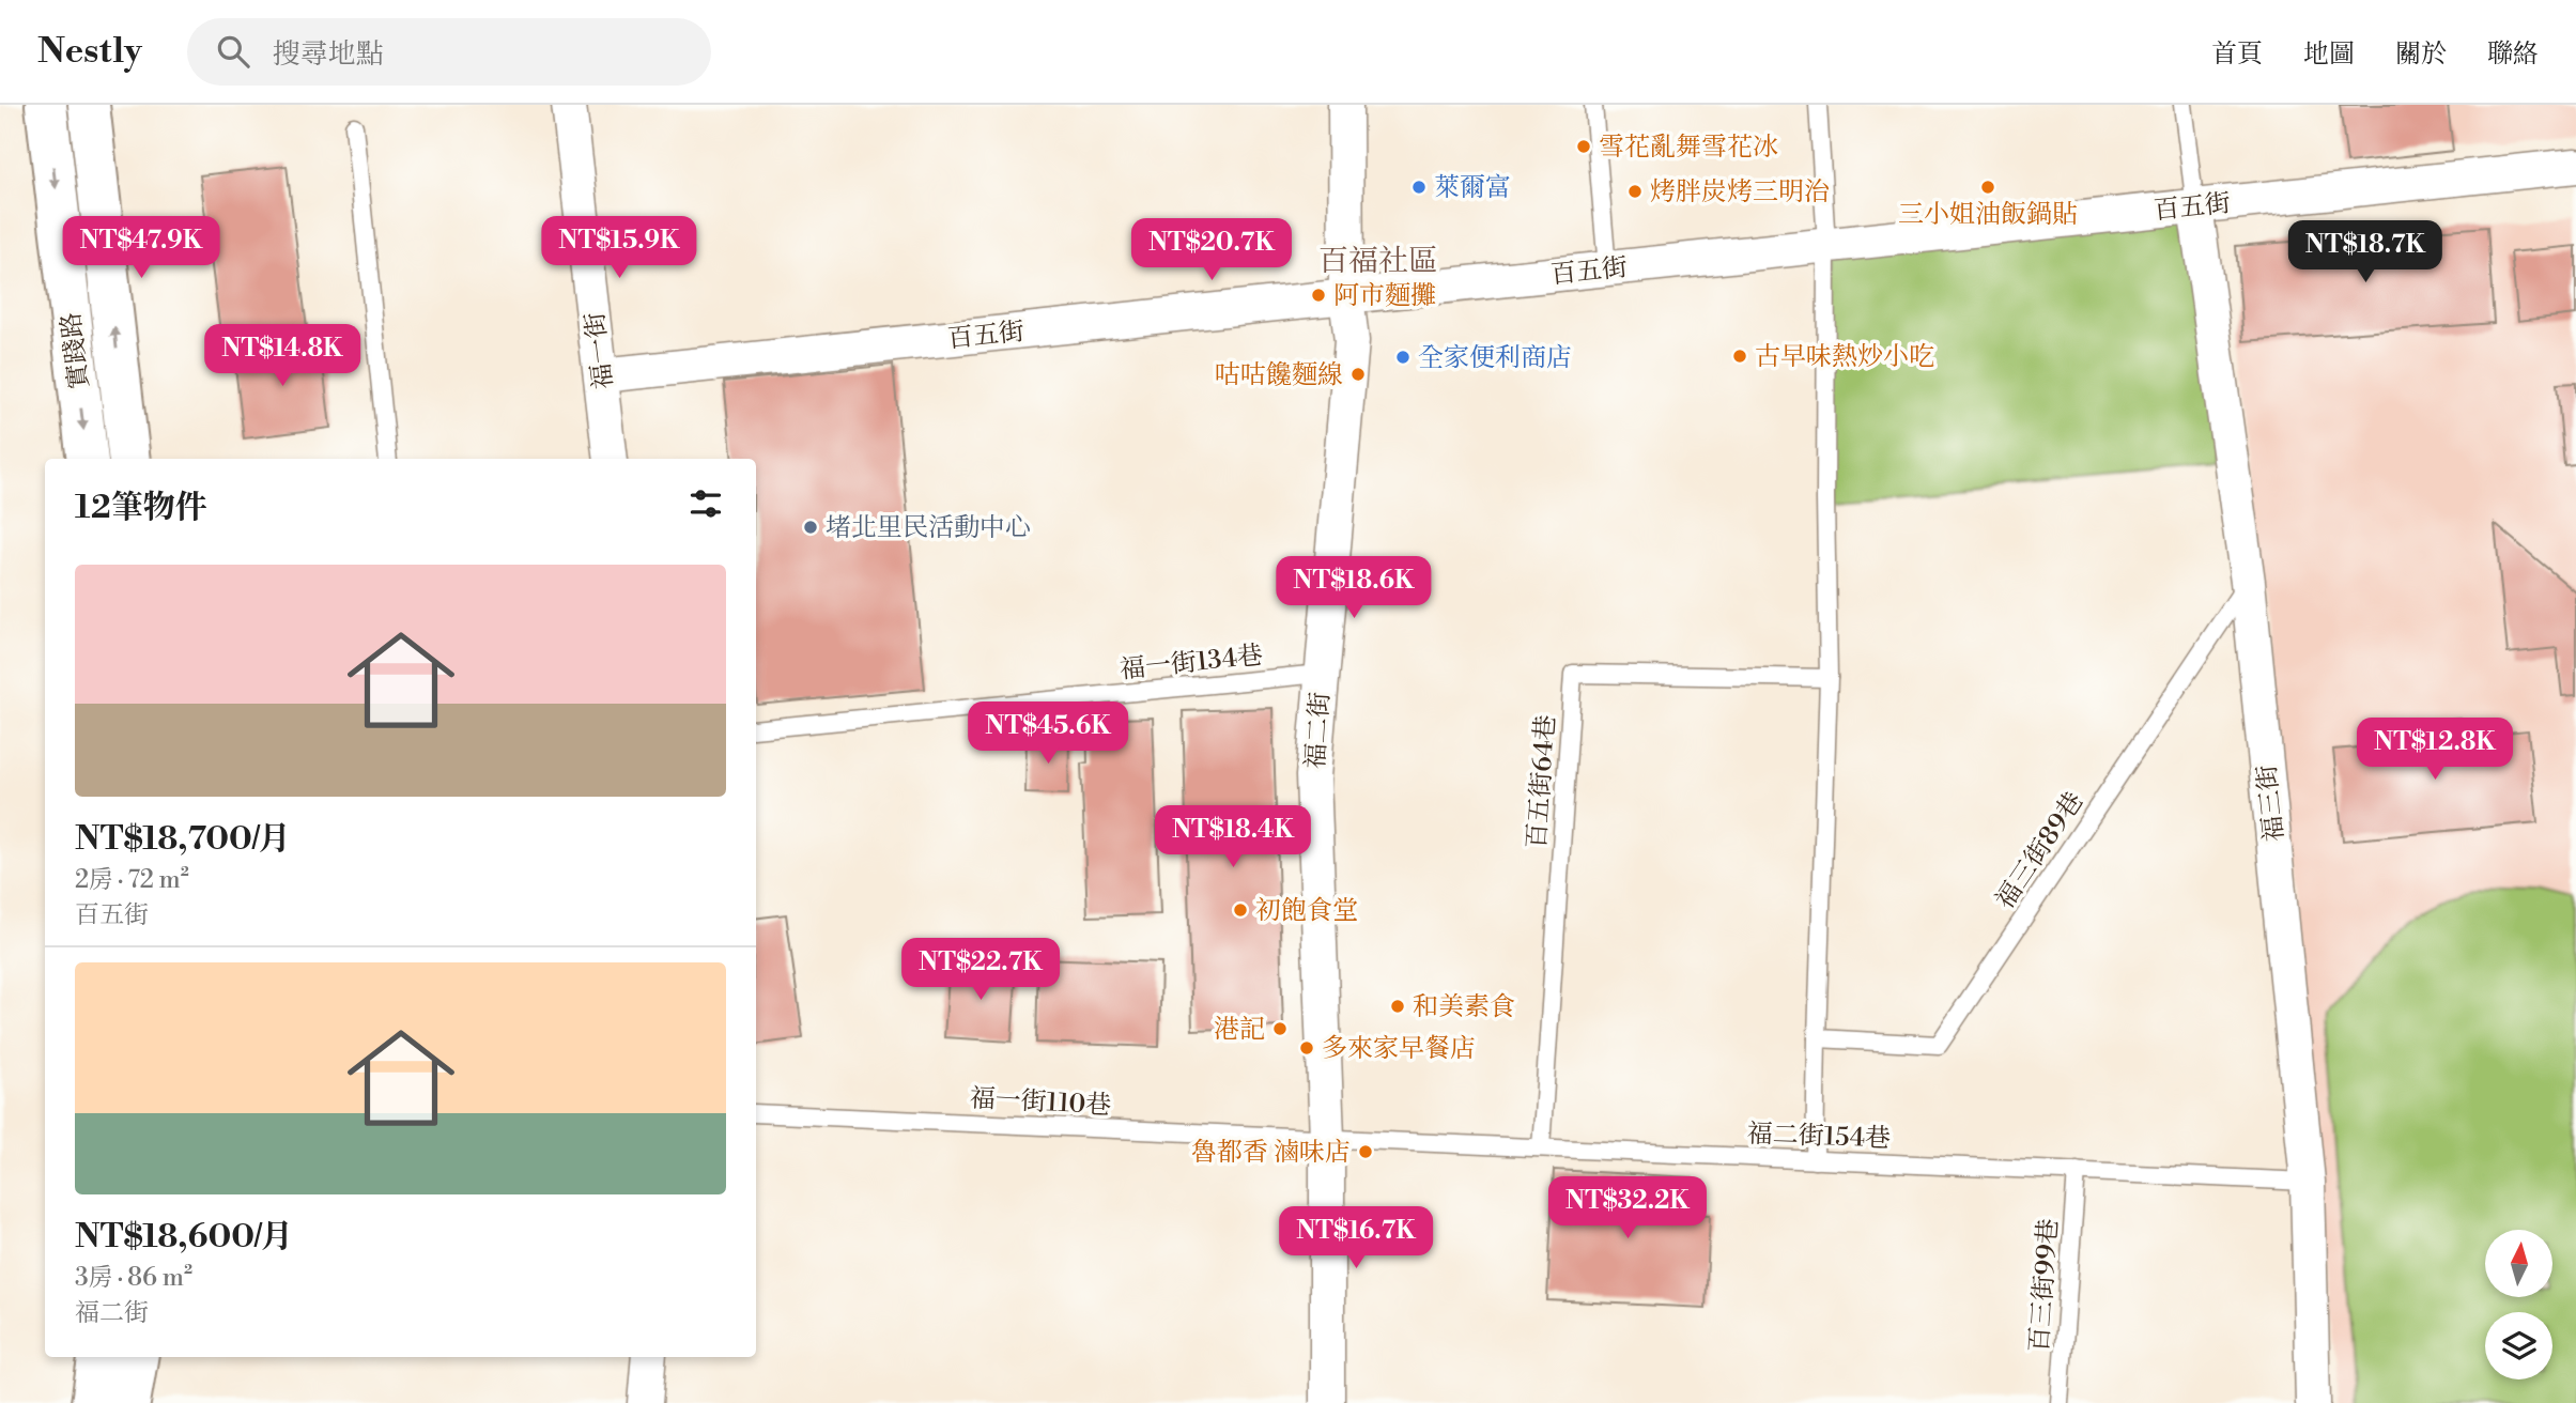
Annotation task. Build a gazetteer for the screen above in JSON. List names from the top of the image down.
{
  "streets": {
    "street": [
      "百五街",
      "實踐路",
      "福一街",
      "福二街",
      "福三街"
    ],
    "lane": [
      "福一街134巷",
      "百五街64巷",
      "福三街89巷",
      "福一街110巷",
      "福二街154巷",
      "百三街99巷"
    ]
  },
  "crossings": [
    ["百五街", "福一街"],
    ["百五街", "福二街"],
    ["百五街", "福三街"],
    ["福一街134巷", "福二街"],
    ["福二街", "福一街110巷"],
    ["福二街", "福二街154巷"],
    ["百五街64巷", "福二街154巷"],
    ["福三街", "福三街89巷"],
    ["福三街", "福二街154巷"],
    ["福一街110巷", "福二街154巷"],
    ["福二街154巷", "百三街99巷"]
  ],
  "districts": ["百福社區"],
  "places": [
    "雪花亂舞雪花冰",
    "萊爾富",
    "三小姐油飯鍋貼",
    "烤胖炭烤三明治",
    "阿市麵攤",
    "古早味熱炒小吃",
    "全家便利商店",
    "咕咕饞麵線",
    "堵北里民活動中心",
    "初飽食堂",
    "和美素食",
    "港記",
    "多來家早餐店",
    "魯都香 滷味店"
  ],
  "north": "top",
  "page": {
    "header": "Nestly",
    "search": "搜尋地點",
    "nav": [
      "首頁",
      "地圖",
      "關於",
      "聯絡"
    ],
    "price": [
      "NT$47.9K",
      "NT$15.9K",
      "NT$20.7K",
      "NT$18.7K",
      "NT$14.8K",
      "NT$18.6K",
      "NT$45.6K",
      "NT$12.8K",
      "NT$18.4K",
      "NT$22.7K",
      "NT$32.2K",
      "NT$16.7K"
    ],
    "heading": "12筆物件",
    "list": [
      {
        "name": "NT$18,700/月",
        "note": "2房 · 72 m² · 百五街"
      },
      {
        "name": "NT$18,600/月",
        "note": "3房 · 86 m² · 福二街"
      }
    ]
  }
}
